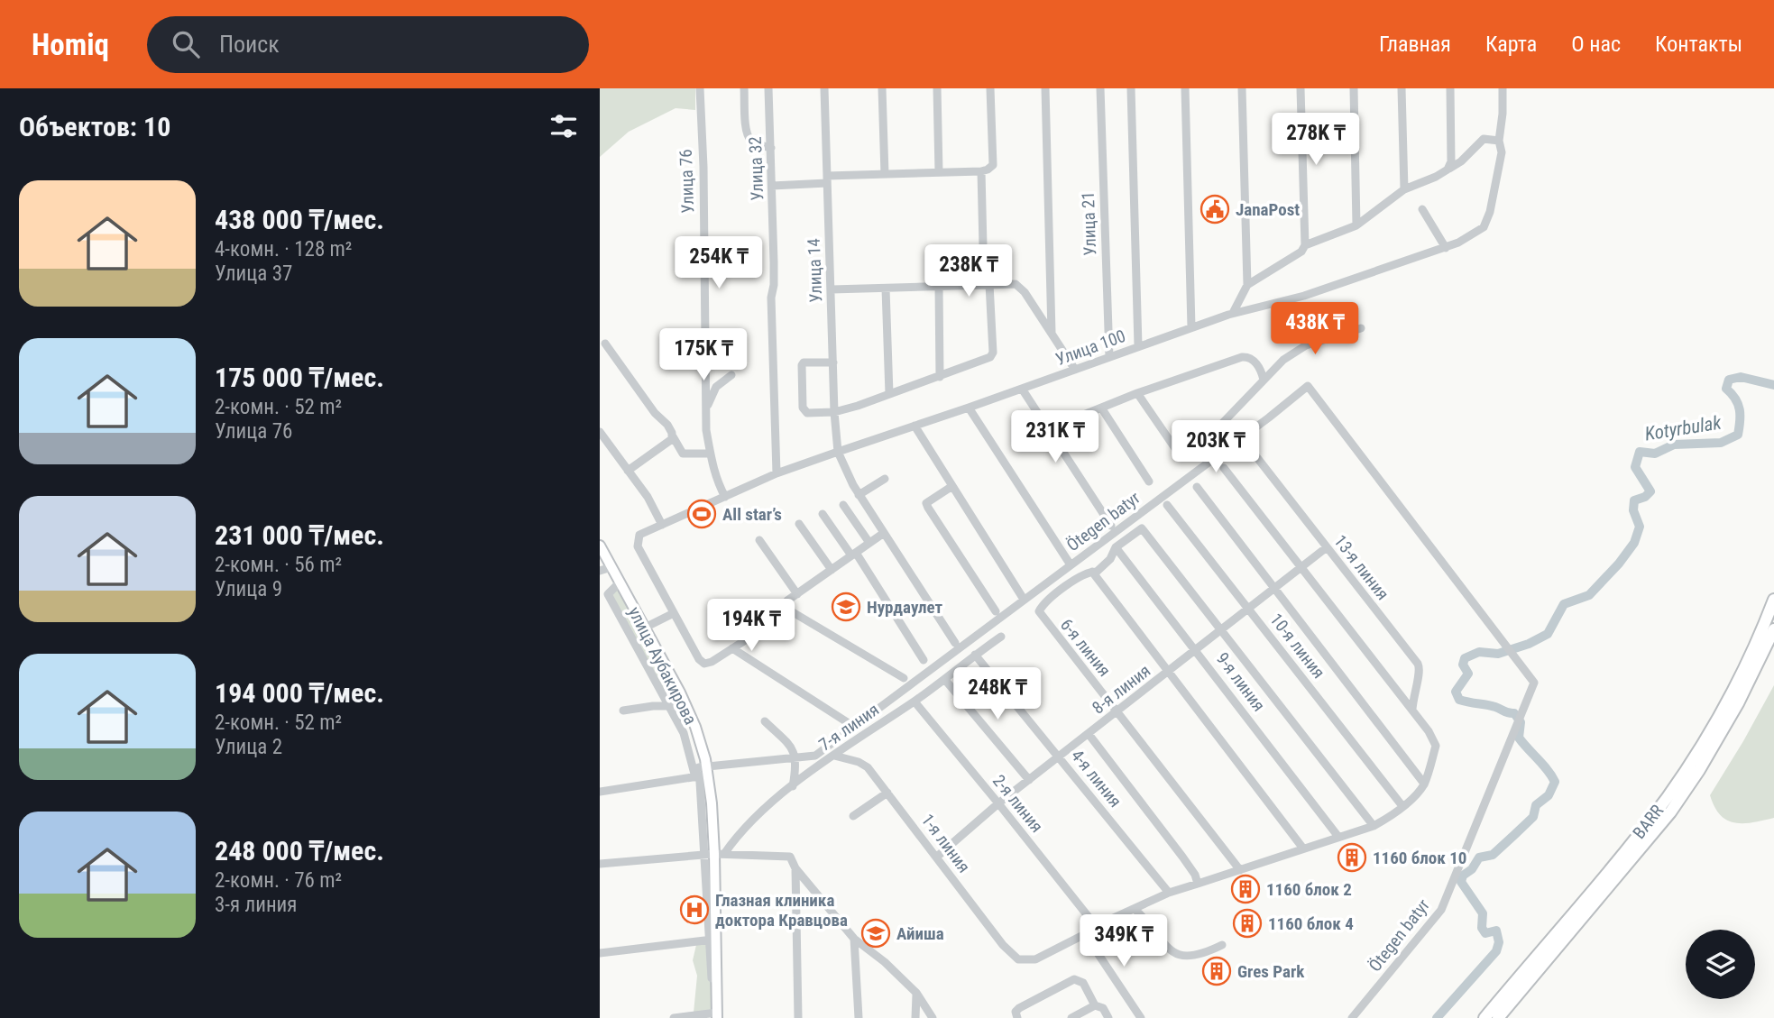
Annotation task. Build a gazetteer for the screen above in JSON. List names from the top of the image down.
{
  "streets": {
    "highway": ["BARR"],
    "main road": ["улица Аубакирова"],
    "street": [
      "Улица 32",
      "Улица 76",
      "Улица 21",
      "Улица 14",
      "Улица 100",
      "Ötegen batyr",
      "13-я линия",
      "10-я линия",
      "6-я линия",
      "9-я линия",
      "8-я линия",
      "7-я линия",
      "4-я линия",
      "2-я линия",
      "1-я линия"
    ]
  },
  "crossings": [
    ["Улица 32", "Улица 100"],
    ["Улица 76", "Улица 100"],
    ["Улица 21", "Улица 100"],
    ["Улица 14", "Улица 100"],
    ["Ötegen batyr", "улица Аубакирова"],
    ["13-я линия", "8-я линия"],
    ["10-я линия", "8-я линия"],
    ["6-я линия", "9-я линия"],
    ["6-я линия", "8-я линия"],
    ["улица Аубакирова", "7-я линия"],
    ["9-я линия", "8-я линия"],
    ["8-я линия", "4-я линия"],
    ["8-я линия", "2-я линия"],
    ["8-я линия", "1-я линия"],
    ["7-я линия", "4-я линия"],
    ["7-я линия", "2-я линия"],
    ["7-я линия", "1-я линия"]
  ],
  "water": ["Kotyrbulak"],
  "places": {
    "public building": ["JanaPost"],
    "sports": ["All star’s"],
    "school or university": ["Нурдаулет", "Айиша"],
    "building": [
      "1160 блок 10",
      "1160 блок 2",
      "1160 блок 4",
      "Gres Park"
    ],
    "hospital": ["Глазная клиника доктора Кравцова"]
  },
  "page": {
    "header": "Homiq",
    "search": "Поиск",
    "nav": [
      "Главная",
      "Карта",
      "О нас",
      "Контакты"
    ],
    "heading": "Объектов: 10",
    "price": [
      "278K ₸",
      "254K ₸",
      "238K ₸",
      "438K ₸",
      "175K ₸",
      "231K ₸",
      "203K ₸",
      "194K ₸",
      "248K ₸",
      "349K ₸"
    ],
    "list": [
      {
        "name": "438 000 ₸/мес.",
        "note": "4-комн. · 128 m² · Улица 37"
      },
      {
        "name": "175 000 ₸/мес.",
        "note": "2-комн. · 52 m² · Улица 76"
      },
      {
        "name": "231 000 ₸/мес.",
        "note": "2-комн. · 56 m² · Улица 9"
      },
      {
        "name": "194 000 ₸/мес.",
        "note": "2-комн. · 52 m² · Улица 2"
      },
      {
        "name": "248 000 ₸/мес.",
        "note": "2-комн. · 76 m² · 3-я линия"
      }
    ]
  }
}
